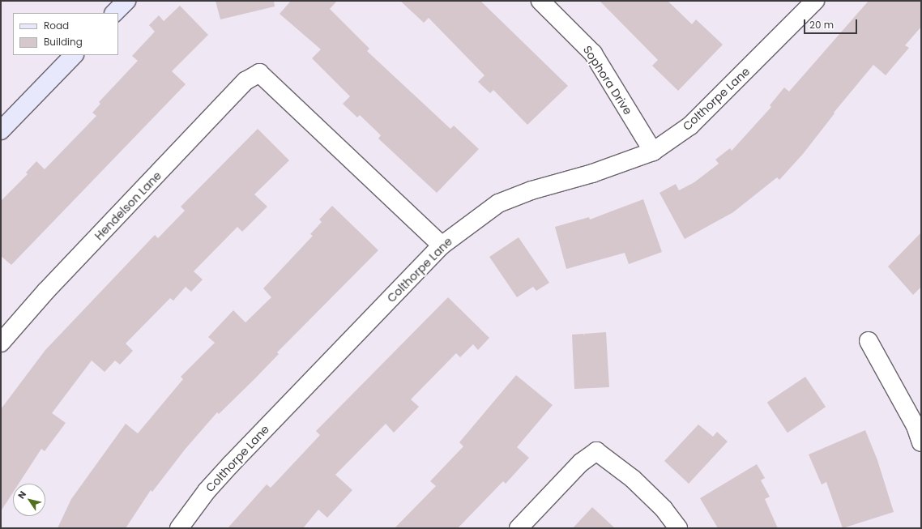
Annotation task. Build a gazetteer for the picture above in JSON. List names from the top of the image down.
{
  "streets": {
    "street": ["Sophora Drive", "Colthorpe Lane", "Hendelson Lane"]
  },
  "crossings": [
    ["Sophora Drive", "Colthorpe Lane"],
    ["Colthorpe Lane", "Hendelson Lane"]
  ],
  "legend": ["Road", "Building"],
  "scale_bar": "20 m",
  "north": "top left"
}
